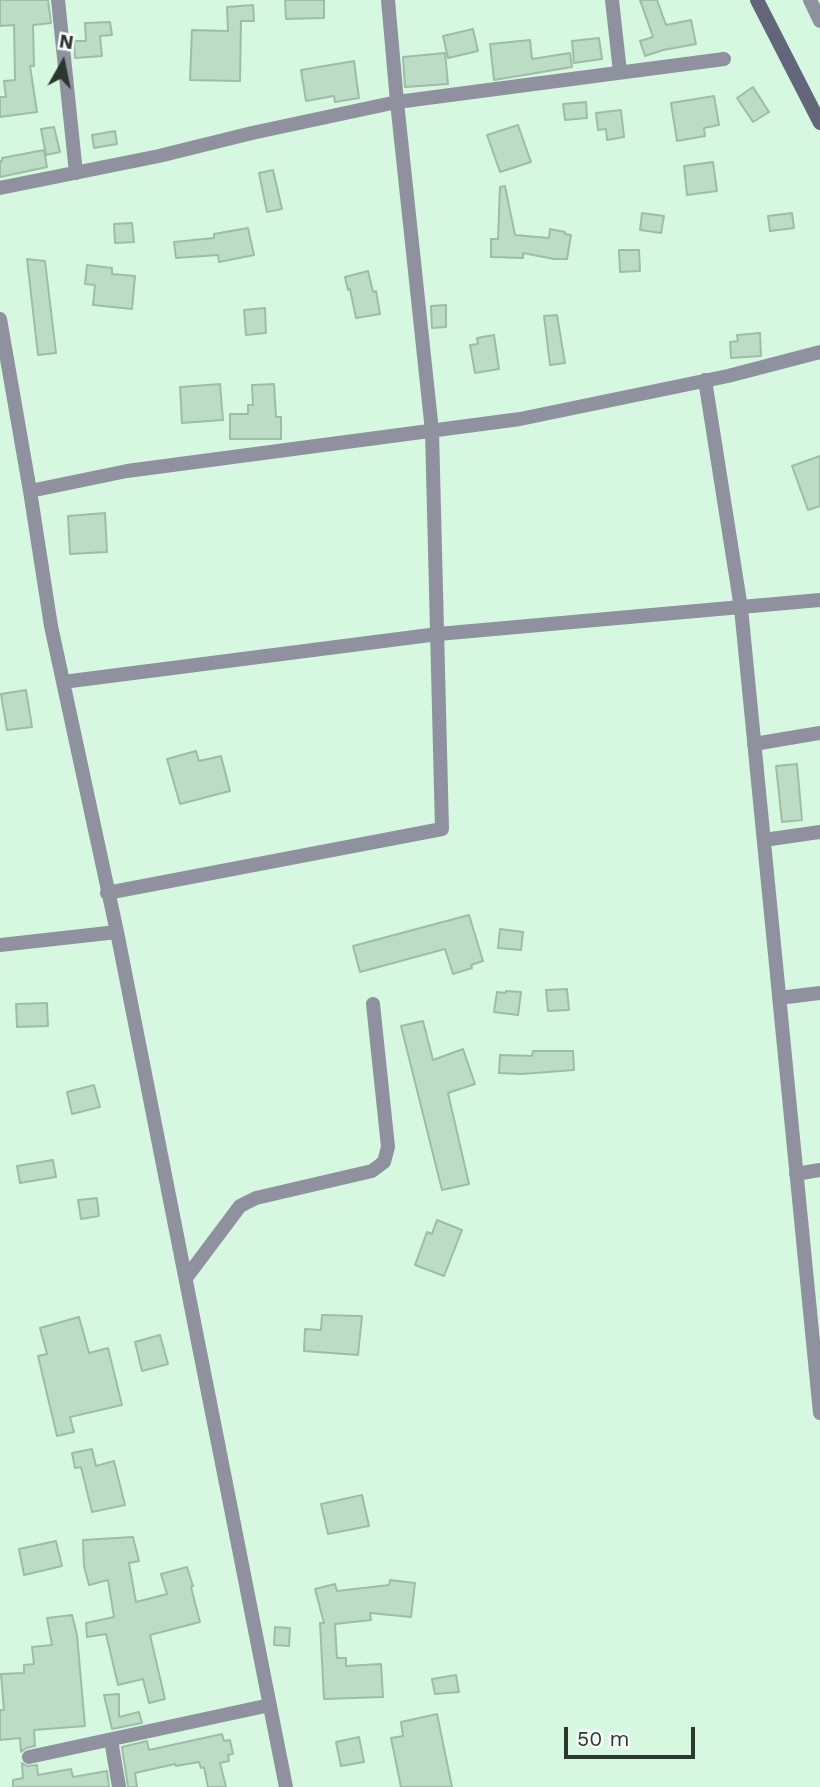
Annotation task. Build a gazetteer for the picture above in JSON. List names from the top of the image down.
{
  "scale_bar": "50 m",
  "north": "top"
}
